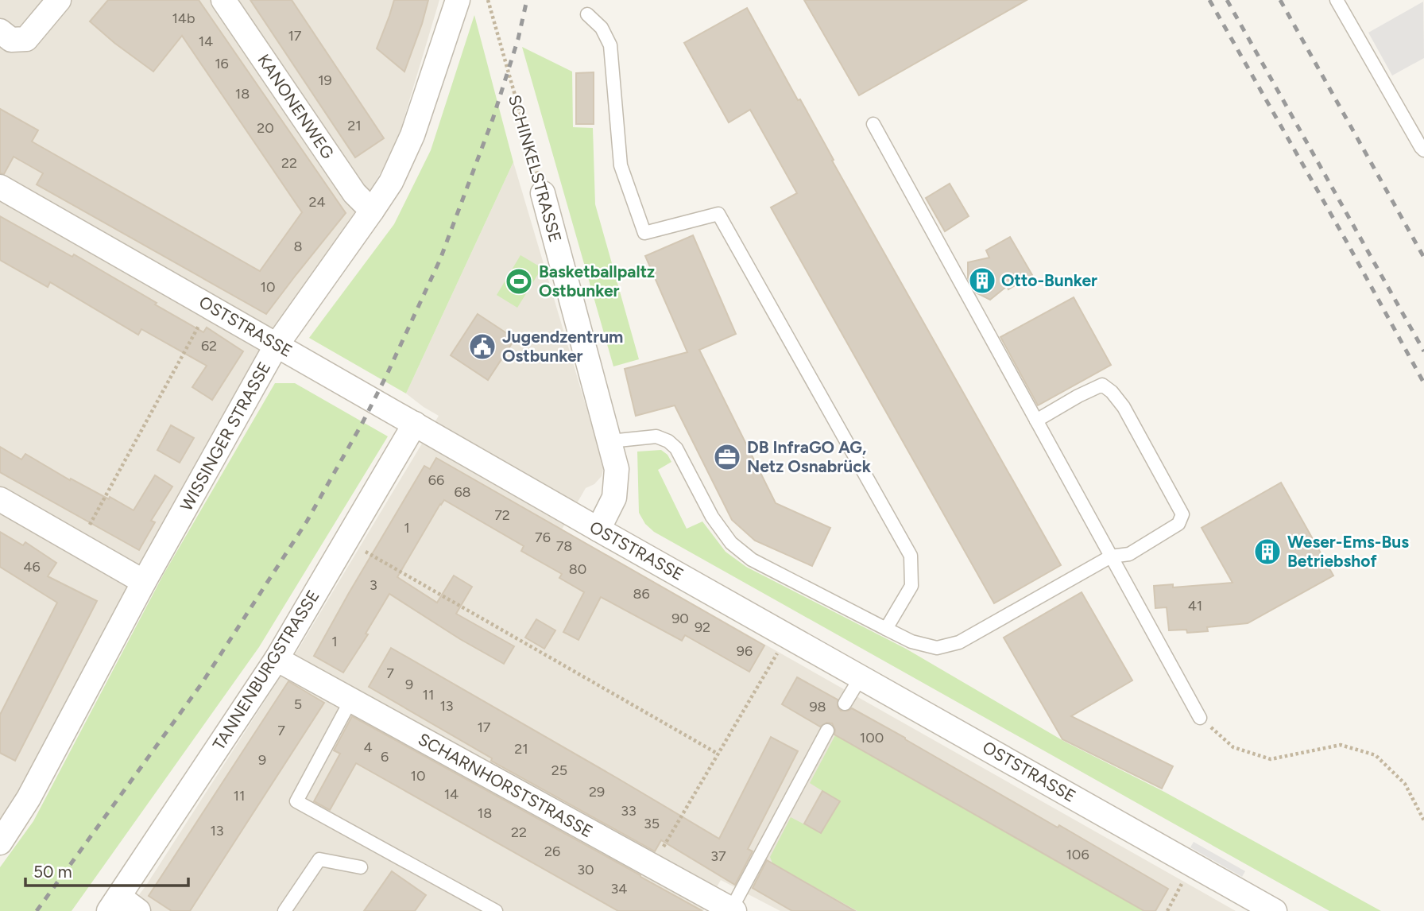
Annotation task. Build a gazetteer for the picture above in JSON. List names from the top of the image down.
{
  "streets": {
    "street": [
      "KANONENWEG",
      "SCHINKELSTRASSE",
      "OSTSTRASSE",
      "WISSINGER STRASSE",
      "TANNENBURGSTRASSE",
      "SCHARNHORSTSTRASSE"
    ]
  },
  "crossings": [
    ["KANONENWEG", "WISSINGER STRASSE"],
    ["SCHINKELSTRASSE", "OSTSTRASSE"],
    ["OSTSTRASSE", "WISSINGER STRASSE"],
    ["OSTSTRASSE", "TANNENBURGSTRASSE"],
    ["TANNENBURGSTRASSE", "SCHARNHORSTSTRASSE"]
  ],
  "places": {
    "building": ["Otto-Bunker", "Weser-Ems-Bus Betriebshof"],
    "sports": ["Basketballpaltz Ostbunker"],
    "public building": ["Jugendzentrum Ostbunker"],
    "office": ["DB InfraGO AG, Netz Osnabrück"]
  },
  "house_numbers": [
    "14b",
    "17",
    "14",
    "16",
    "19",
    "18",
    "21",
    "20",
    "22",
    "24",
    "8",
    "10",
    "62",
    "66",
    "68",
    "72",
    "1",
    "76",
    "78",
    "46",
    "80",
    "3",
    "86",
    "41",
    "90",
    "92",
    "1",
    "96",
    "7",
    "9",
    "11",
    "5",
    "13",
    "98",
    "17",
    "7",
    "100",
    "4",
    "21",
    "6",
    "9",
    "25",
    "10",
    "29",
    "14",
    "11",
    "33",
    "18",
    "35",
    "13",
    "22",
    "26",
    "106",
    "37",
    "30",
    "34"
  ],
  "scale_bar": "50 m"
}
